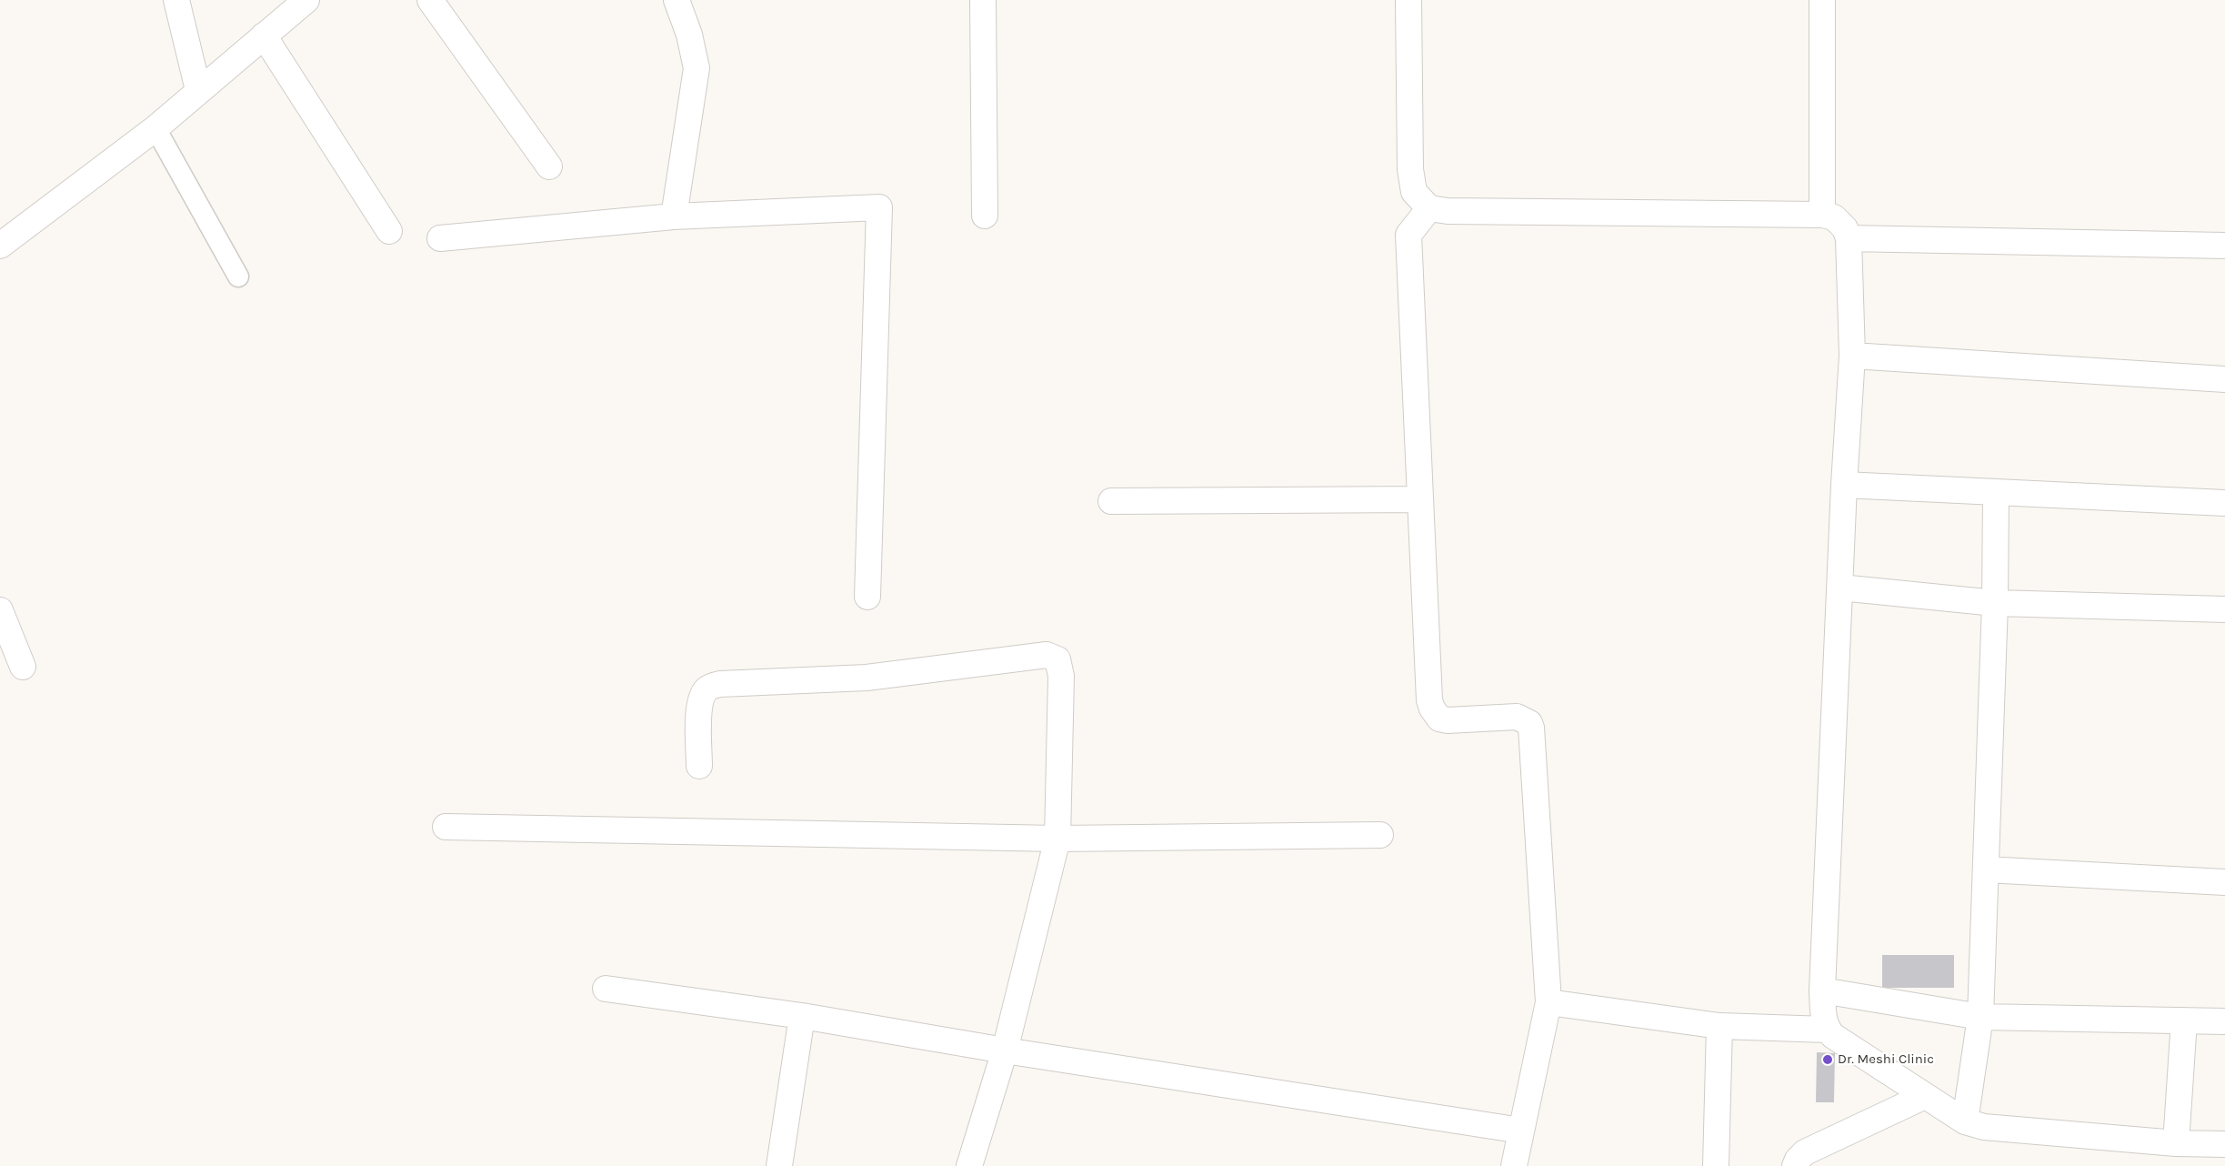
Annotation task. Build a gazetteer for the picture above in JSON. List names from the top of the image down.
{
  "places": ["Dr. Meshi Clinic"]
}
